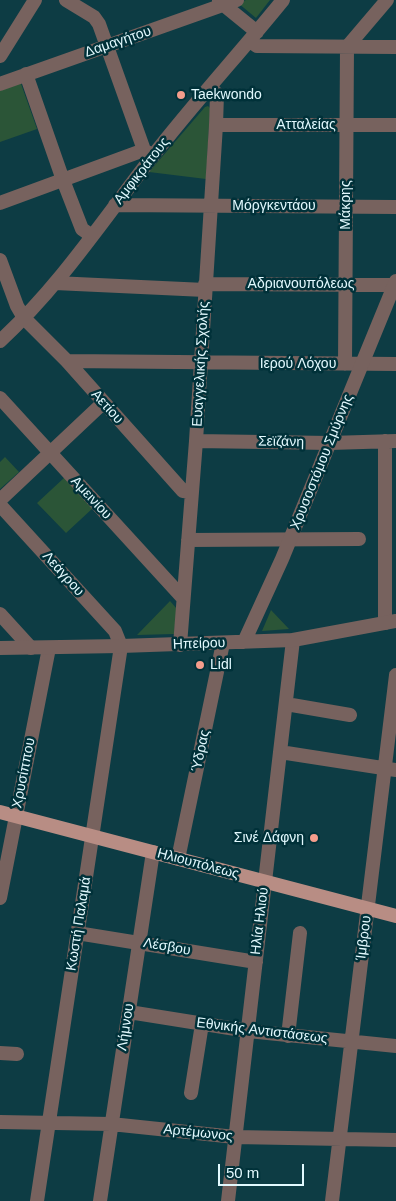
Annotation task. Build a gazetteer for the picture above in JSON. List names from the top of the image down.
{
  "streets": {
    "main road": ["Ηλιουπόλεως"],
    "street": [
      "Δαμαγήτου",
      "Ατταλείας",
      "Αμφικράτους",
      "Μάκρης",
      "Μόργκεντάου",
      "Αδριανουπόλεως",
      "Ευαγγελικής Σχολής",
      "Ιερού Λόχου",
      "Αετίου",
      "Σεϊζάνη",
      "Χρυσοστόμου Σμύρνης",
      "Αμεινίου",
      "Λεάγρου",
      "Ηπείρου",
      "Ύδρας",
      "Χρυσίππου",
      "Ηλία Ηλιού",
      "Κωστή Παλαμά",
      "Ίμβρου",
      "Λέσβου",
      "Λήμνου",
      "Εθνικής Αντιστάσεως",
      "Αρτέμωνος"
    ]
  },
  "crossings": [
    ["Ατταλείας", "Μάκρης"],
    ["Ατταλείας", "Ευαγγελικής Σχολής"],
    ["Αμφικράτους", "Μόργκεντάου"],
    ["Αμφικράτους", "Αδριανουπόλεως"],
    ["Αμφικράτους", "Ευαγγελικής Σχολής"],
    ["Αμφικράτους", "Αετίου"],
    ["Μάκρης", "Μόργκεντάου"],
    ["Μάκρης", "Αδριανουπόλεως"],
    ["Μάκρης", "Ιερού Λόχου"],
    ["Μόργκεντάου", "Ευαγγελικής Σχολής"],
    ["Αδριανουπόλεως", "Ευαγγελικής Σχολής"],
    ["Αδριανουπόλεως", "Χρυσοστόμου Σμύρνης"],
    ["Ευαγγελικής Σχολής", "Ιερού Λόχου"],
    ["Ευαγγελικής Σχολής", "Αετίου"],
    ["Ευαγγελικής Σχολής", "Σεϊζάνη"],
    ["Ευαγγελικής Σχολής", "Αμεινίου"],
    ["Ευαγγελικής Σχολής", "Ηπείρου"],
    ["Ιερού Λόχου", "Αετίου"],
    ["Ιερού Λόχου", "Χρυσοστόμου Σμύρνης"],
    ["Σεϊζάνη", "Χρυσοστόμου Σμύρνης"],
    ["Χρυσοστόμου Σμύρνης", "Ηπείρου"],
    ["Λεάγρου", "Ηπείρου"],
    ["Λεάγρου", "Κωστή Παλαμά"],
    ["Ηπείρου", "Ύδρας"],
    ["Ηπείρου", "Χρυσίππου"],
    ["Ηπείρου", "Ηλία Ηλιού"],
    ["Ηπείρου", "Κωστή Παλαμά"],
    ["Ύδρας", "Ηλιουπόλεως"],
    ["Χρυσίππου", "Ηλιουπόλεως"],
    ["Ηλιουπόλεως", "Ηλία Ηλιού"],
    ["Ηλιουπόλεως", "Κωστή Παλαμά"],
    ["Ηλιουπόλεως", "Ίμβρου"],
    ["Ηλιουπόλεως", "Λήμνου"],
    ["Ηλία Ηλιού", "Λέσβου"],
    ["Ηλία Ηλιού", "Εθνικής Αντιστάσεως"],
    ["Ηλία Ηλιού", "Αρτέμωνος"],
    ["Κωστή Παλαμά", "Λέσβου"],
    ["Κωστή Παλαμά", "Αρτέμωνος"],
    ["Ίμβρου", "Εθνικής Αντιστάσεως"],
    ["Ίμβρου", "Αρτέμωνος"],
    ["Λέσβου", "Λήμνου"],
    ["Λήμνου", "Εθνικής Αντιστάσεως"],
    ["Λήμνου", "Αρτέμωνος"]
  ],
  "places": ["Taekwondo", "Lidl", "Σινέ Δάφνη"],
  "scale_bar": "50 m"
}
